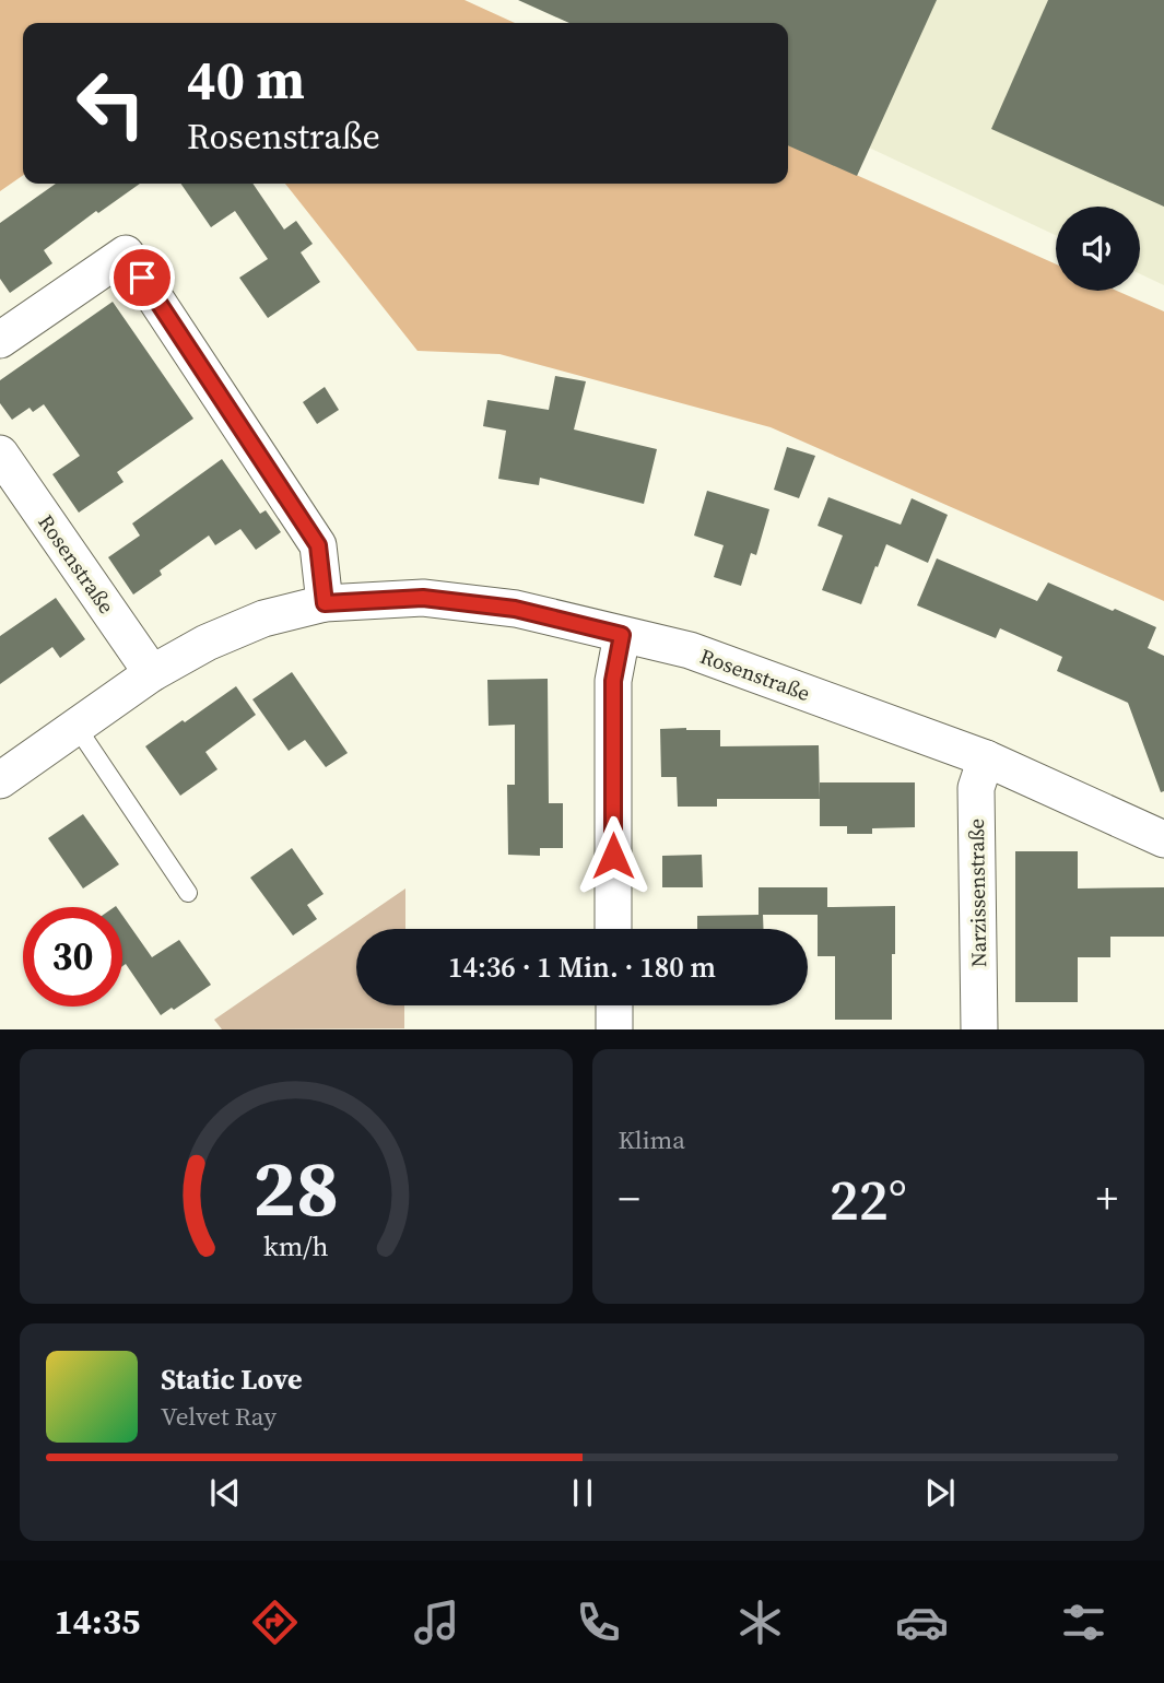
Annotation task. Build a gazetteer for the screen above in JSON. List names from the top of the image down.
{
  "streets": {
    "street": ["Rosenstraße", "Narzissenstraße"]
  },
  "crossings": [
    ["Rosenstraße", "Narzissenstraße"]
  ],
  "page": {
    "turn": ["40 m", "Rosenstraße"],
    "limit": "30",
    "trip": "14:36 · 1 Min. · 180 m",
    "tile": "Klima",
    "heat": ["−", "22°", "+"],
    "song": ["Static Love", "Velvet Ray"],
    "tabs": "14:35",
    "gauge": ["28", "km/h"]
  }
}
